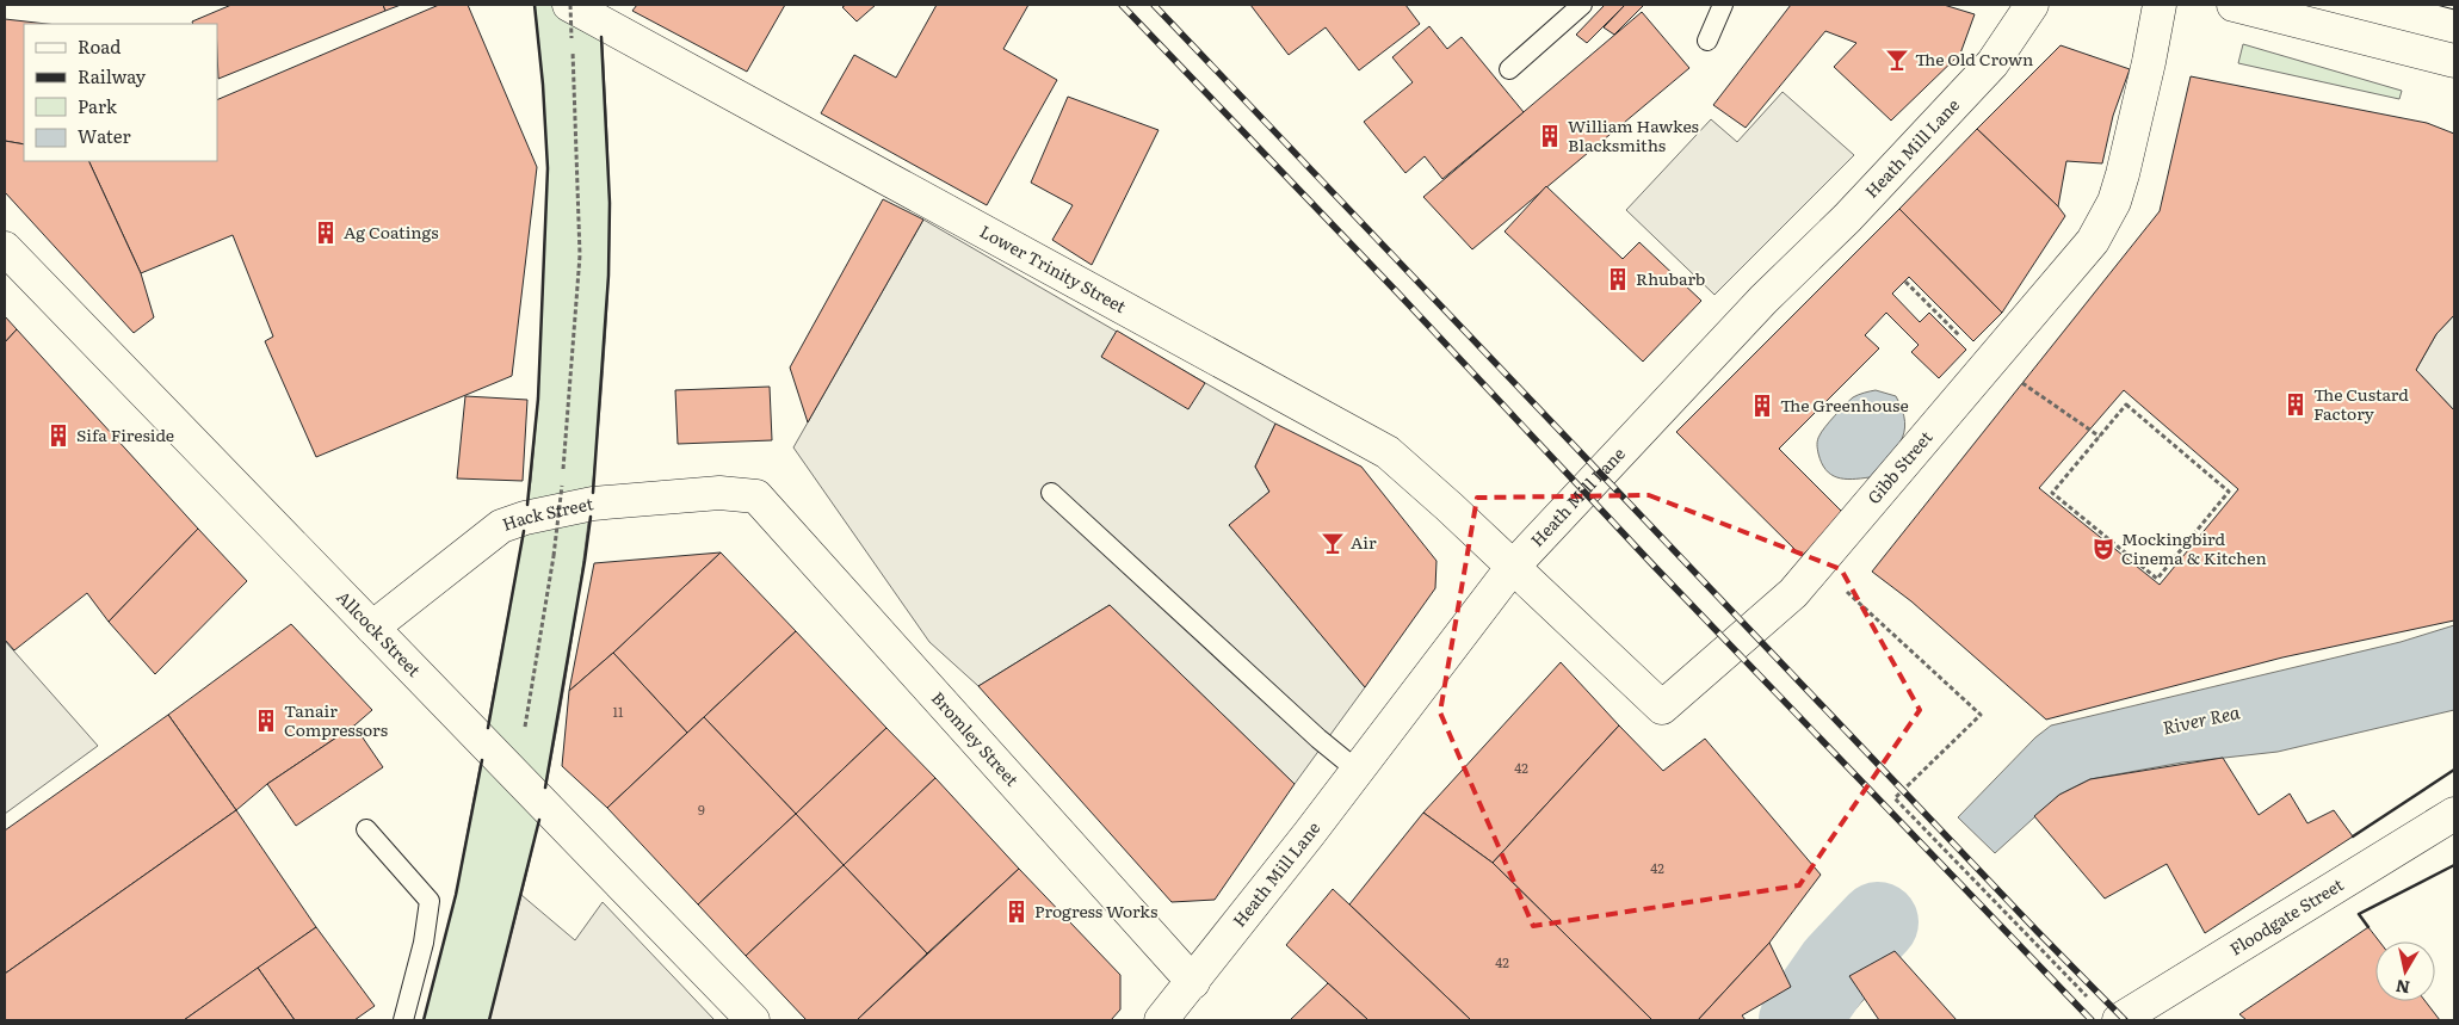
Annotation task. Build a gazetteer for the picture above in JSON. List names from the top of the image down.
{
  "streets": {
    "street": [
      "Heath Mill Lane",
      "Lower Trinity Street",
      "Gibb Street",
      "Hack Street",
      "Allcock Street",
      "Bromley Street",
      "Floodgate Street"
    ]
  },
  "crossings": [
    ["Heath Mill Lane", "Lower Trinity Street"],
    ["Heath Mill Lane", "Gibb Street"],
    ["Heath Mill Lane", "Bromley Street"],
    ["Lower Trinity Street", "Gibb Street"],
    ["Hack Street", "Allcock Street"],
    ["Hack Street", "Bromley Street"]
  ],
  "water": ["River Rea"],
  "places": {
    "bar": ["The Old Crown", "Air"],
    "building": [
      "William Hawkes Blacksmiths",
      "Ag Coatings",
      "Rhubarb",
      "The Custard Factory",
      "The Greenhouse",
      "Sifa Fireside",
      "Tanair Compressors",
      "Progress Works"
    ],
    "theatre": ["Mockingbird Cinema & Kitchen"]
  },
  "house_numbers": [
    "11",
    "42",
    "9",
    "42",
    "42"
  ],
  "legend": [
    "Road",
    "Railway",
    "Park",
    "Water"
  ],
  "north": "bottom"
}
